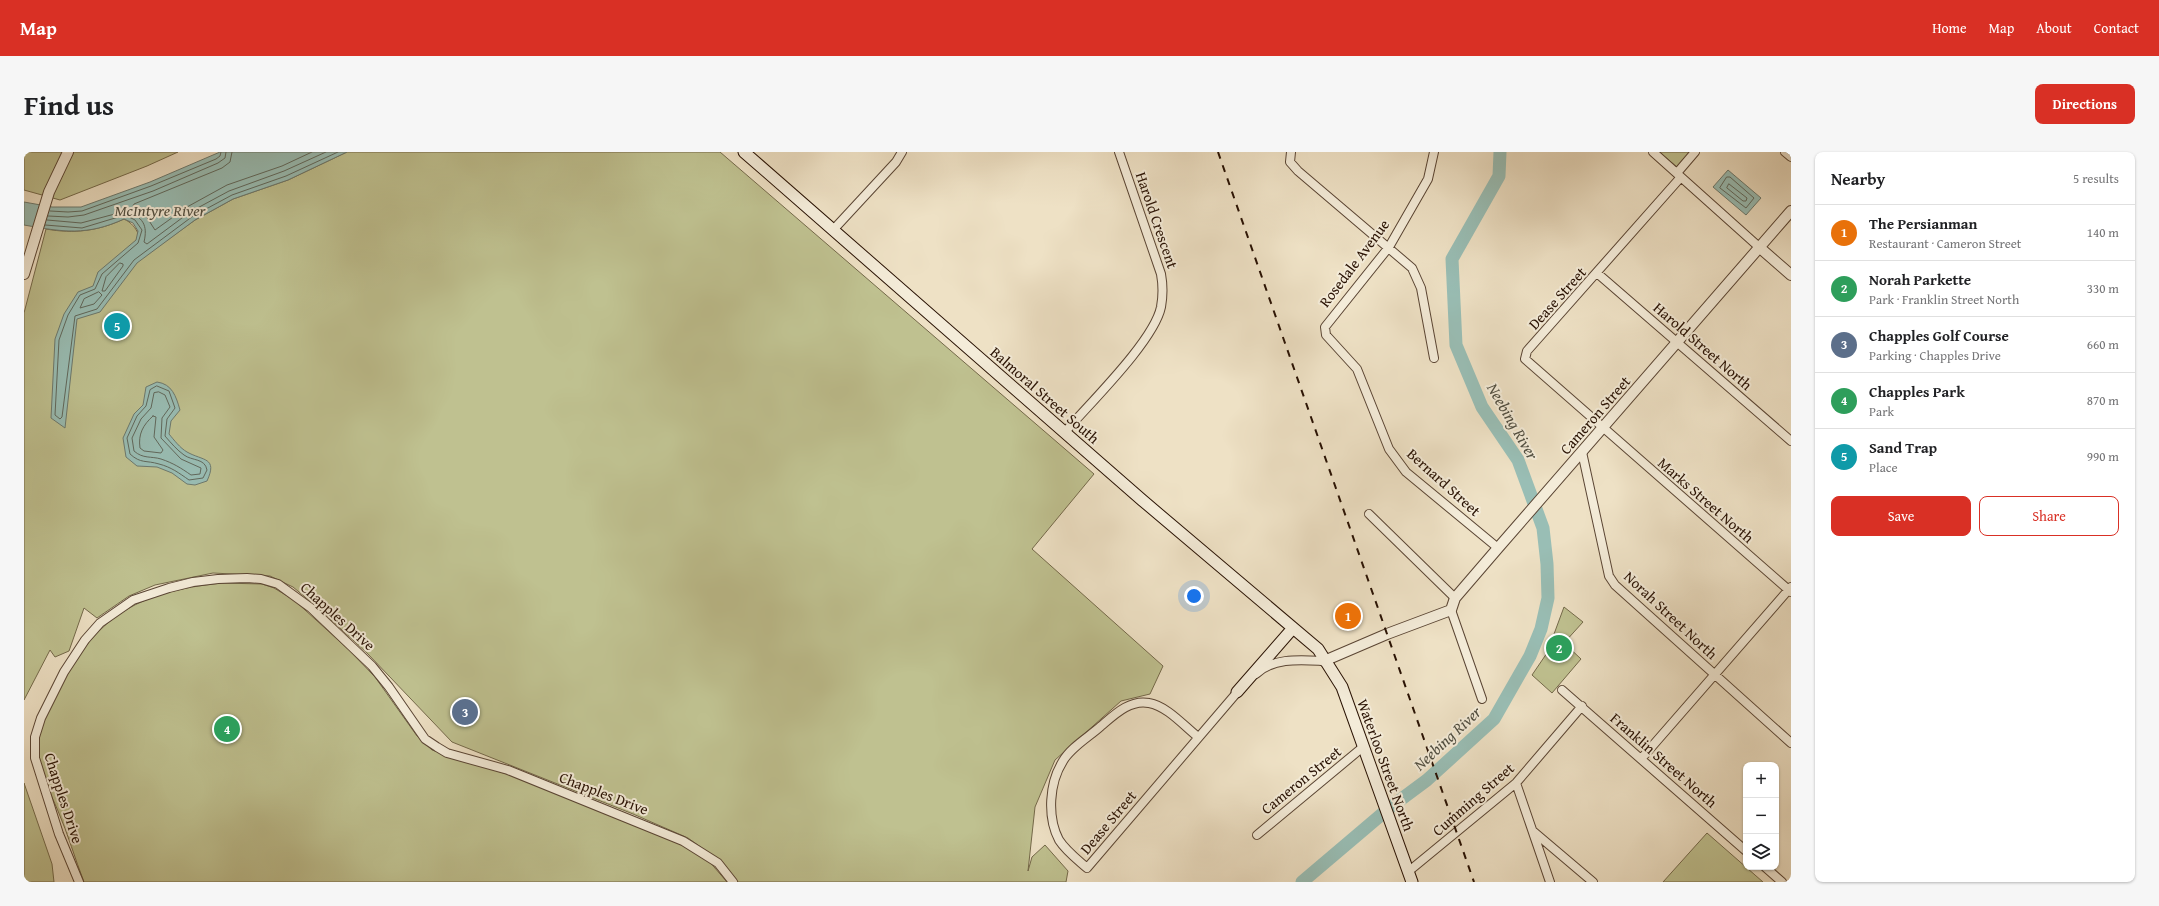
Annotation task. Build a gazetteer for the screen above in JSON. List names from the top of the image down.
{
  "streets": {
    "main road": ["Balmoral Street South", "Waterloo Street North"],
    "street": [
      "Harold Crescent",
      "Rosedale Avenue",
      "Dease Street",
      "Harold Street North",
      "Cameron Street",
      "Bernard Street",
      "Marks Street North",
      "Norah Street North",
      "Chapples Drive",
      "Franklin Street North",
      "Cumming Street"
    ]
  },
  "crossings": [
    ["Harold Crescent", "Balmoral Street South"],
    ["Rosedale Avenue", "Bernard Street"],
    ["Dease Street", "Harold Street North"],
    ["Dease Street", "Balmoral Street South"],
    ["Dease Street", "Cameron Street"],
    ["Dease Street", "Marks Street North"],
    ["Dease Street", "Waterloo Street North"],
    ["Harold Street North", "Cameron Street"],
    ["Balmoral Street South", "Waterloo Street North"],
    ["Cameron Street", "Bernard Street"],
    ["Cameron Street", "Marks Street North"],
    ["Cameron Street", "Norah Street North"],
    ["Cameron Street", "Waterloo Street North"],
    ["Franklin Street North", "Cumming Street"],
    ["Waterloo Street North", "Cumming Street"]
  ],
  "water": ["McIntyre River", "Neebing River"],
  "page": {
    "header": "Map",
    "nav": [
      "Home",
      "Map",
      "About",
      "Contact"
    ],
    "title": "Find us",
    "buttons": [
      "Directions",
      ["Save", "Share"]
    ],
    "heading": ["Nearby", "5 results"],
    "list": [
      {
        "mark": "1",
        "name": "The Persianman",
        "note": "Restaurant · Cameron Street",
        "value": "140 m"
      },
      {
        "mark": "2",
        "name": "Norah Parkette",
        "note": "Park · Franklin Street North",
        "value": "330 m"
      },
      {
        "mark": "3",
        "name": "Chapples Golf Course",
        "note": "Parking · Chapples Drive",
        "value": "660 m"
      },
      {
        "mark": "4",
        "name": "Chapples Park",
        "note": "Park",
        "value": "870 m"
      },
      {
        "mark": "5",
        "name": "Sand Trap",
        "note": "Place",
        "value": "990 m"
      }
    ],
    "pins": [
      "5",
      "1",
      "2",
      "3",
      "4"
    ],
    "map_buttons": ["+", "−"]
  }
}
